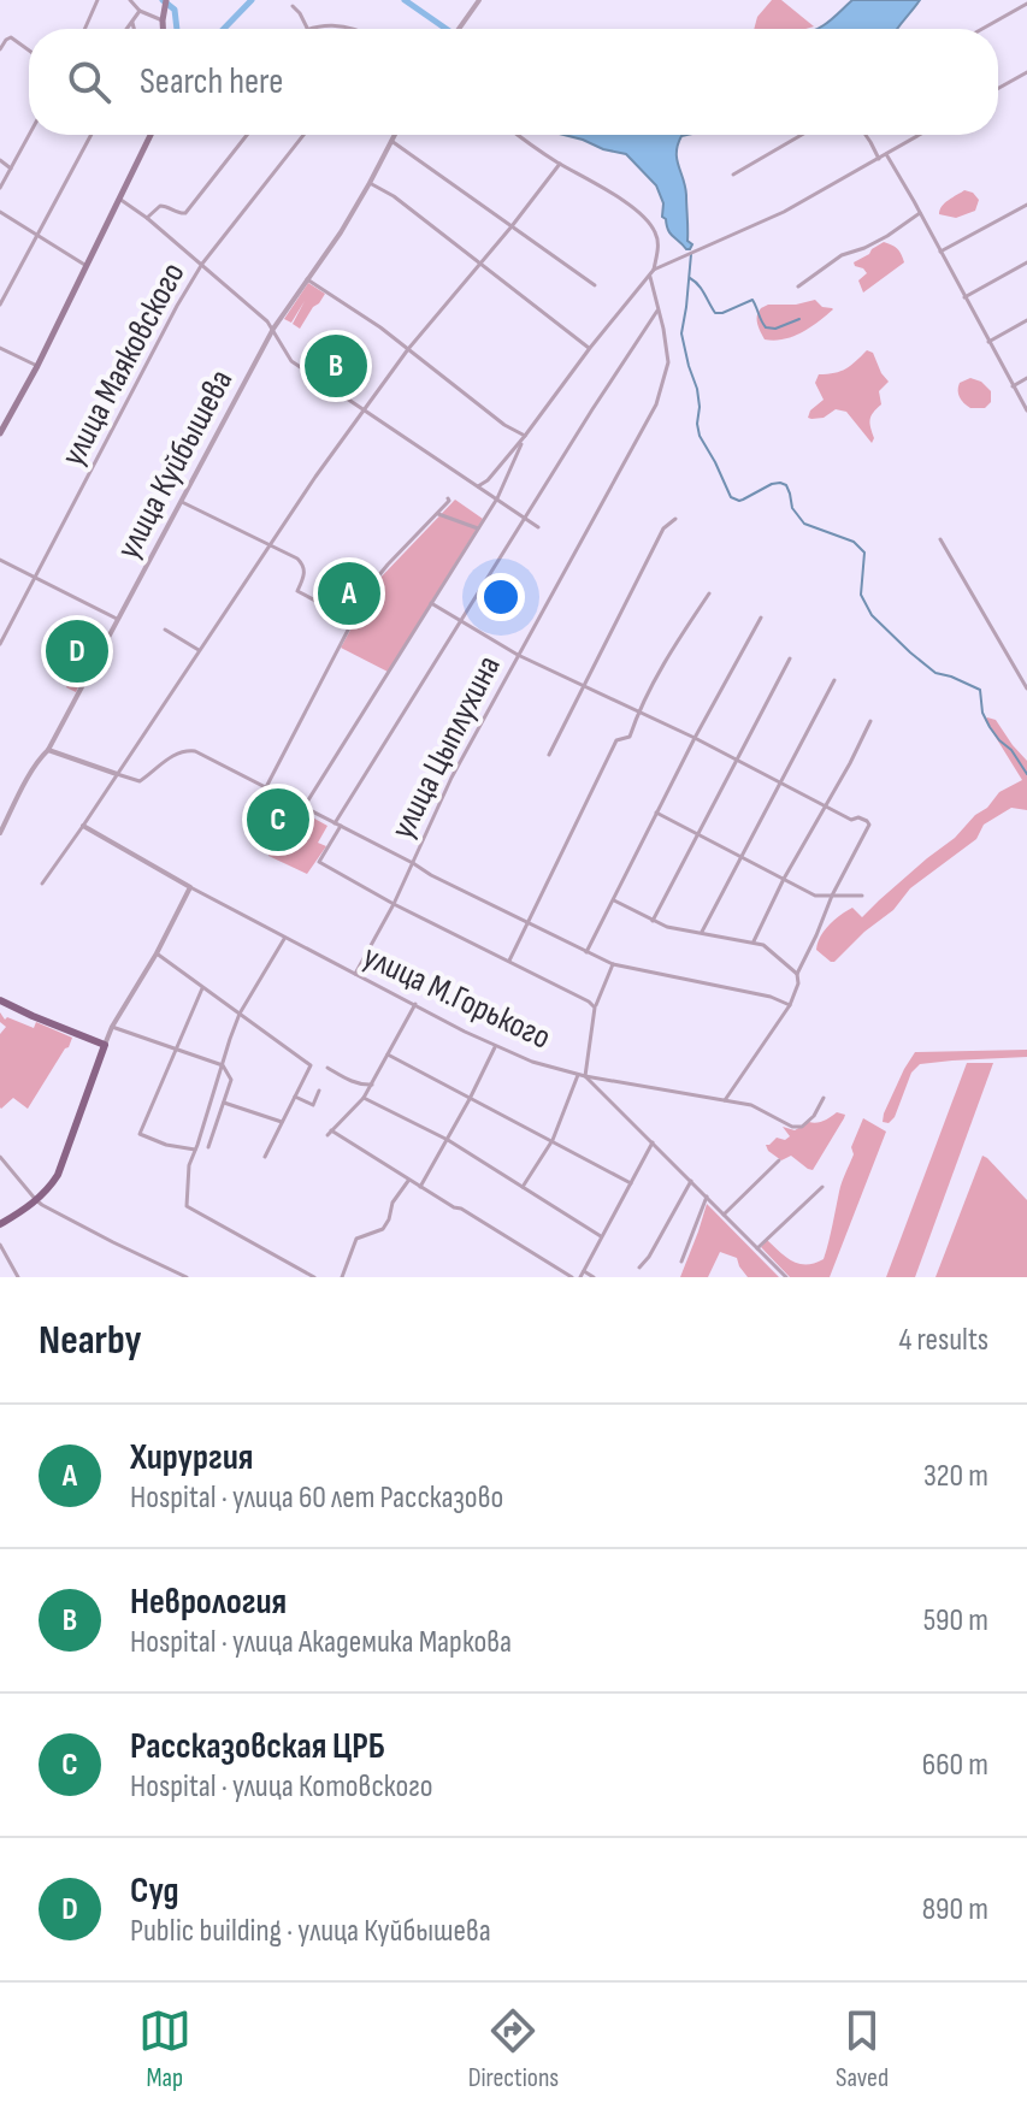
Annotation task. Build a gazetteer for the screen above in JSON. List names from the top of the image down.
{
  "streets": {
    "street": [
      "улица Маяковского",
      "улица Куйбышева",
      "улица Цыплухина",
      "улица М.Горького"
    ]
  },
  "crossings": [
    ["улица Цыплухина", "улица М.Горького"]
  ],
  "page": {
    "search": "Search here",
    "pins": [
      "B",
      "A",
      "D",
      "C"
    ],
    "heading": ["Nearby", "4 results"],
    "list": [
      {
        "mark": "A",
        "name": "Хирургия",
        "note": "Hospital · улица 60 лет Рассказово",
        "value": "320 m"
      },
      {
        "mark": "B",
        "name": "Неврология",
        "note": "Hospital · улица Академика Маркова",
        "value": "590 m"
      },
      {
        "mark": "C",
        "name": "Рассказовская ЦРБ",
        "note": "Hospital · улица Котовского",
        "value": "660 m"
      },
      {
        "mark": "D",
        "name": "Суд",
        "note": "Public building · улица Куйбышева",
        "value": "890 m"
      }
    ],
    "nav": ["Map", "Directions", "Saved"]
  }
}
